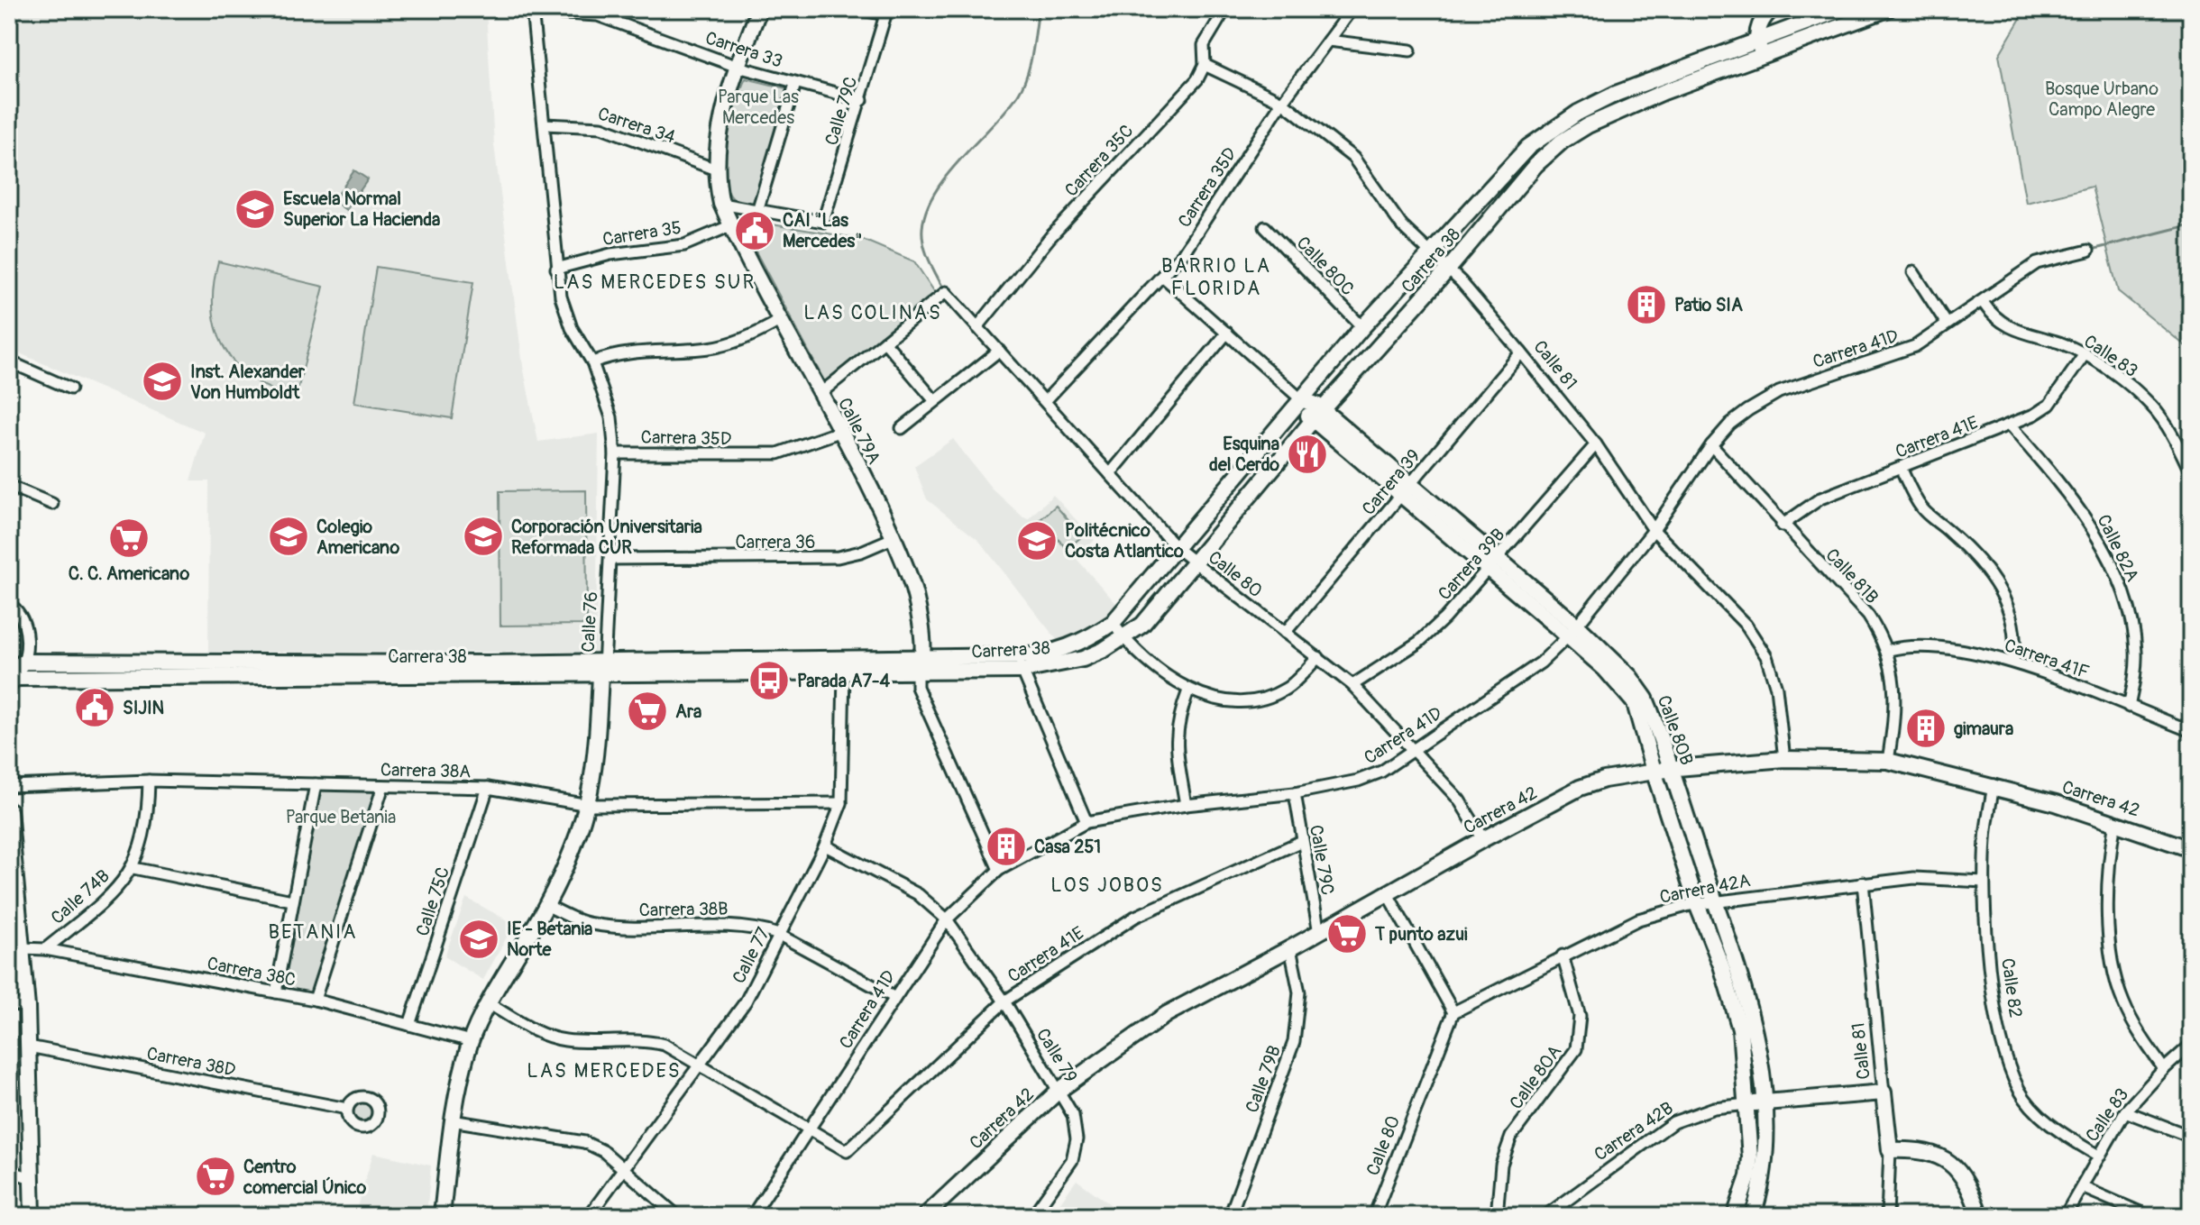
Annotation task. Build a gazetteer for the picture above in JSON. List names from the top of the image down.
{
  "streets": {
    "main road": [
      "Carrera 38",
      "Calle 81",
      "Calle 79A",
      "Calle 76",
      "Calle 80B",
      "Carrera 42",
      "Carrera 42B"
    ],
    "street": [
      "Carrera 33",
      "Calle 79C",
      "Carrera 34",
      "Carrera 35C",
      "Carrera 35D",
      "Carrera 35",
      "Calle 80C",
      "Carrera 41D",
      "Calle 83",
      "Carrera 41E",
      "Carrera 39",
      "Carrera 36",
      "Calle 82A",
      "Carrera 39B",
      "Calle 80",
      "Calle 81B",
      "Carrera 41F",
      "Carrera 38A",
      "Carrera 42A",
      "Calle 74B",
      "Calle 75C",
      "Carrera 38B",
      "Calle 77",
      "Carrera 38C",
      "Calle 82",
      "Calle 79",
      "Carrera 38D",
      "Calle 80A",
      "Calle 79B"
    ]
  },
  "crossings": [
    ["Carrera 33", "Calle 79C"],
    ["Carrera 33", "Calle 79A"],
    ["Carrera 33", "Calle 76"],
    ["Calle 79C", "Carrera 41D"],
    ["Calle 79C", "Carrera 41E"],
    ["Calle 79C", "Carrera 42"],
    ["Carrera 34", "Calle 79A"],
    ["Carrera 34", "Calle 76"],
    ["Carrera 35C", "Calle 81"],
    ["Carrera 35C", "Calle 80"],
    ["Carrera 35D", "Calle 81"],
    ["Carrera 35D", "Calle 79A"],
    ["Carrera 35D", "Calle 80"],
    ["Carrera 35D", "Calle 76"],
    ["Carrera 35D", "Calle 80B"],
    ["Carrera 35", "Calle 79A"],
    ["Carrera 35", "Calle 76"],
    ["Carrera 38", "Calle 80C"],
    ["Carrera 38", "Calle 81"],
    ["Carrera 38", "Calle 79A"],
    ["Carrera 38", "Calle 80"],
    ["Carrera 38", "Calle 76"],
    ["Carrera 38", "Calle 80B"],
    ["Carrera 38", "Calle 77"],
    ["Carrera 41D", "Calle 83"],
    ["Carrera 41D", "Calle 81"],
    ["Carrera 41D", "Calle 79A"],
    ["Carrera 41D", "Carrera 41E"],
    ["Carrera 41D", "Calle 80"],
    ["Carrera 41D", "Calle 81B"],
    ["Carrera 41D", "Calle 80B"],
    ["Carrera 41D", "Carrera 38B"],
    ["Carrera 41D", "Calle 79"],
    ["Calle 83", "Carrera 41E"],
    ["Calle 83", "Calle 82"],
    ["Calle 81", "Carrera 39"],
    ["Calle 81", "Carrera 39B"],
    ["Calle 81", "Carrera 42"],
    ["Calle 81", "Carrera 42A"],
    ["Calle 81", "Carrera 42B"],
    ["Calle 79A", "Carrera 36"],
    ["Carrera 41E", "Calle 82A"],
    ["Carrera 41E", "Calle 81B"],
    ["Carrera 41E", "Calle 79"],
    ["Carrera 39", "Calle 80"],
    ["Carrera 39", "Calle 80B"],
    ["Carrera 36", "Calle 76"],
    ["Calle 82A", "Carrera 41F"],
    ["Carrera 39B", "Calle 80"],
    ["Carrera 39B", "Calle 80B"],
    ["Calle 80", "Carrera 42"],
    ["Calle 80", "Carrera 42A"],
    ["Calle 81B", "Carrera 41F"],
    ["Calle 81B", "Carrera 42"],
    ["Calle 76", "Carrera 38A"],
    ["Calle 76", "Carrera 38B"],
    ["Calle 76", "Carrera 38C"],
    ["Calle 80B", "Carrera 42"],
    ["Calle 80B", "Carrera 42A"],
    ["Calle 80B", "Carrera 42B"],
    ["Carrera 38A", "Calle 74B"],
    ["Carrera 38A", "Calle 75C"],
    ["Carrera 38A", "Calle 77"],
    ["Carrera 42", "Calle 82"],
    ["Carrera 42", "Calle 79"],
    ["Carrera 42", "Calle 79B"],
    ["Carrera 42A", "Calle 82"],
    ["Carrera 42A", "Calle 80A"],
    ["Calle 74B", "Carrera 38C"],
    ["Calle 75C", "Carrera 38C"],
    ["Carrera 38B", "Calle 77"]
  ],
  "districts": [
    "BARRIO LA FLORIDA",
    "LAS MERCEDES SUR",
    "LAS COLINAS",
    "LOS JOBOS",
    "BETANIA",
    "LAS MERCEDES"
  ],
  "parks": ["Bosque Urbano Campo Alegre", "Parque Las Mercedes", "Parque Betania"],
  "places": {
    "school or university": [
      "Escuela Normal Superior La Hacienda",
      "Inst. Alexander Von Humboldt",
      "Colegio Americano",
      "Corporación Universitaria Reformada CUR",
      "Politécnico Costa Atlantico",
      "IE - Betania Norte"
    ],
    "public building": ["CAI \"Las Mercedes\"", "SIJIN"],
    "building": ["Patio SIA", "gimaura", "Casa 251"],
    "restaurant": ["Esquina del Cerdo"],
    "supermarket": [
      "C. C. Americano",
      "Ara",
      "T punto azui",
      "Centro comercial Único"
    ],
    "bus stop": ["Parada A7-4"]
  }
}
